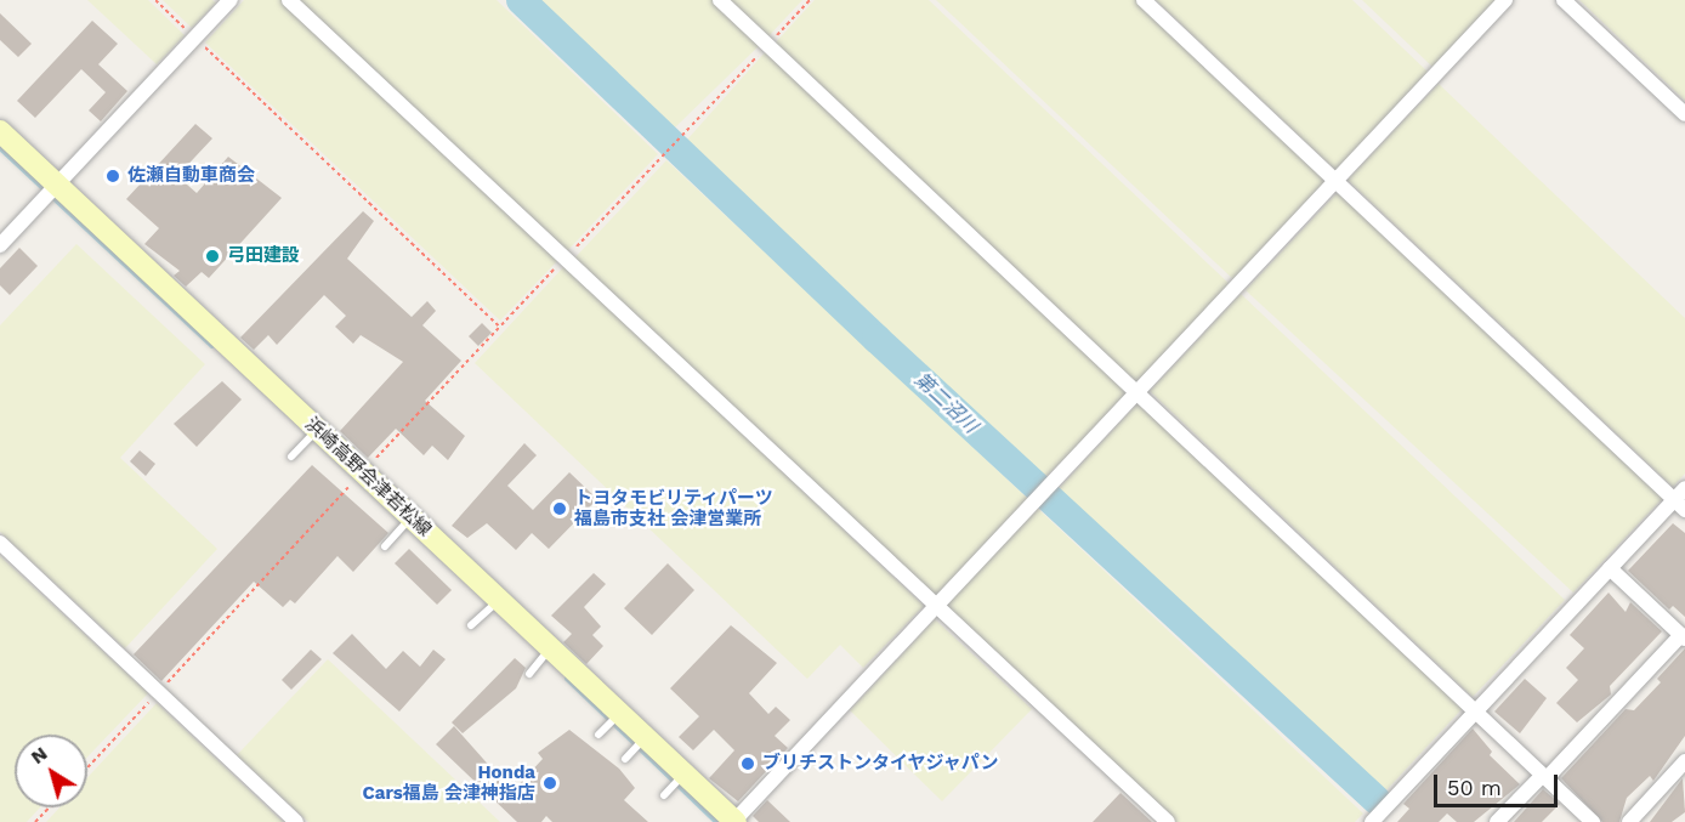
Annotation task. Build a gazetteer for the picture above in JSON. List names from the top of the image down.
{
  "streets": {
    "main road": ["浜崎高野会津若松線"]
  },
  "water": ["第二沼川"],
  "places": [
    "佐瀬自動車商会",
    "弓田建設",
    "トヨタモビリティパーツ 福島市支社 会津営業所",
    "ブリチストンタイヤジャパン",
    "Honda Cars福島 会津神指店"
  ],
  "scale_bar": "50 m",
  "north": "top left"
}
